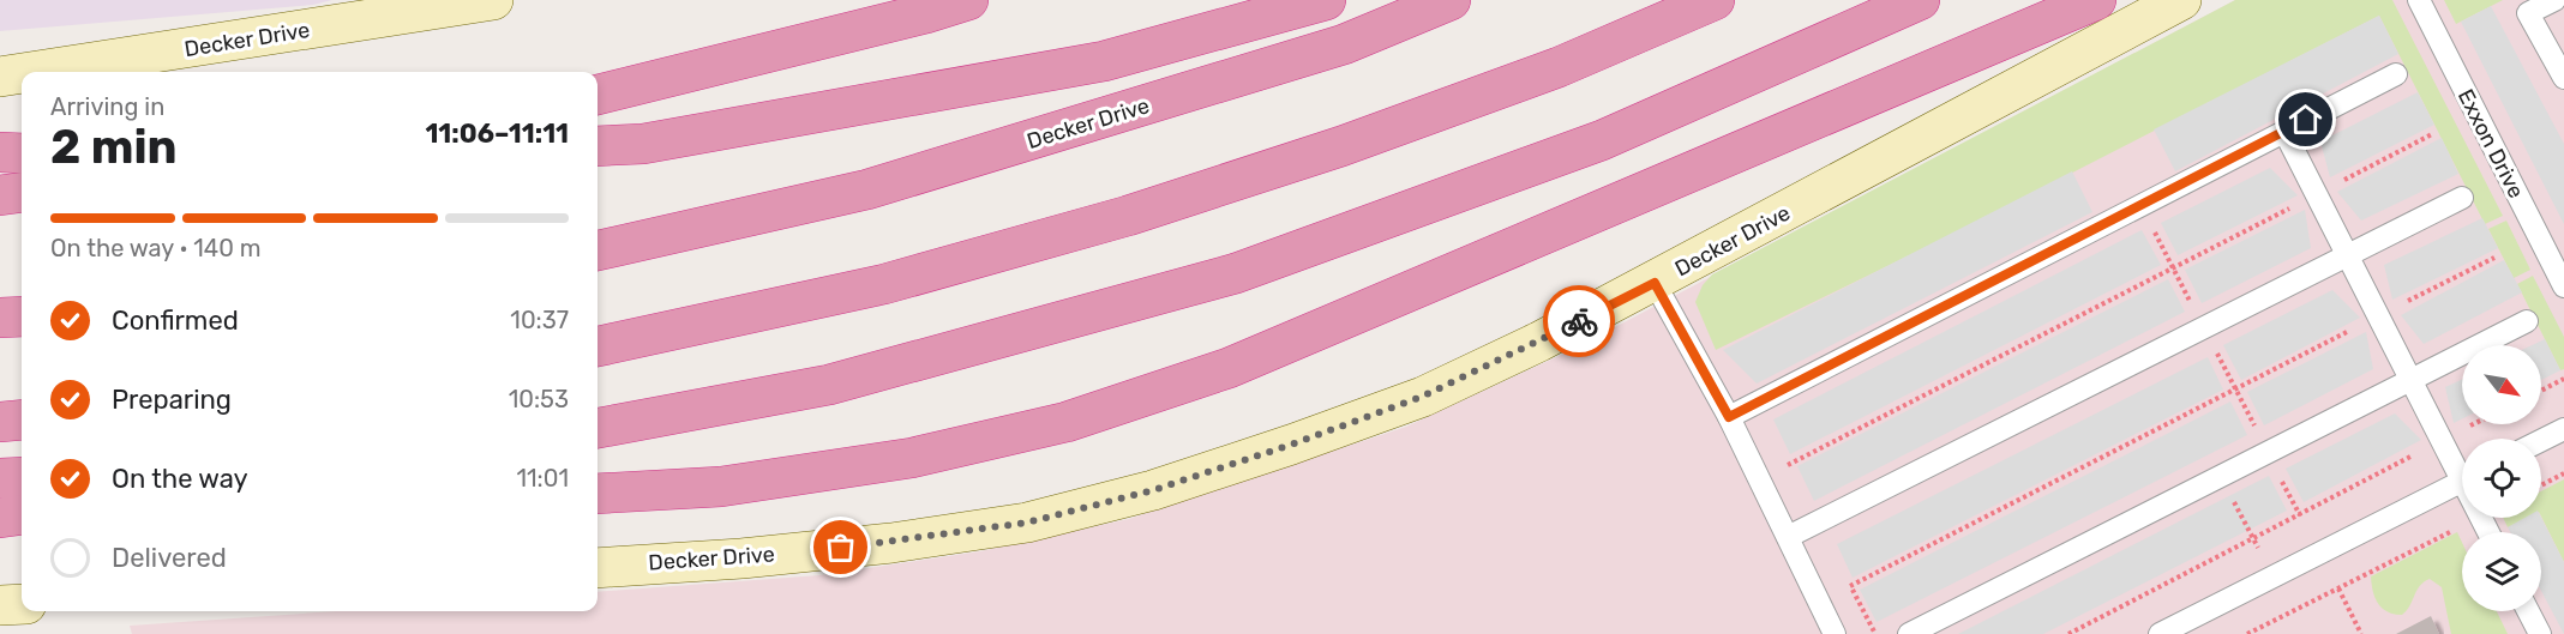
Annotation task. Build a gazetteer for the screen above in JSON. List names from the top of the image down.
{
  "streets": {
    "highway": ["Decker Drive"],
    "lane": ["Exxon Drive"]
  },
  "north": "bottom right",
  "page": {
    "heading": ["2 min", "Arriving in", "11:06–11:11"],
    "bar": "On the way · 140 m",
    "list": [
      ["Confirmed", "10:37"],
      ["Preparing", "10:53"],
      ["On the way", "11:01"],
      "Delivered"
    ]
  }
}
